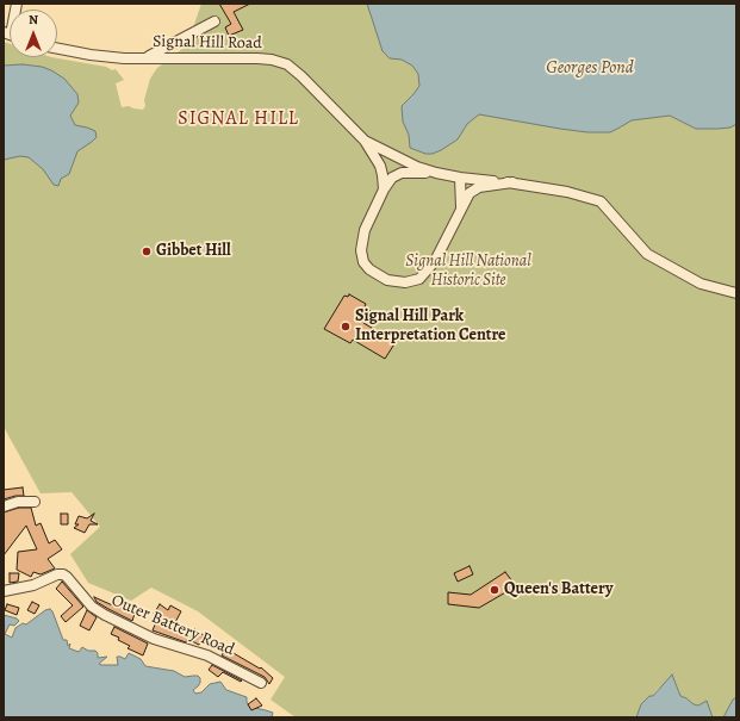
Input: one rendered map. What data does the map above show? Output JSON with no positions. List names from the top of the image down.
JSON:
{
  "streets": {
    "street": ["Signal Hill Road", "Outer Battery Road"]
  },
  "districts": ["SIGNAL HILL"],
  "water": ["Georges Pond"],
  "parks": ["Signal Hill National Historic Site"],
  "places": ["Gibbet Hill", "Signal Hill Park Interpretation Centre", "Queen's Battery"],
  "north": "top"
}
